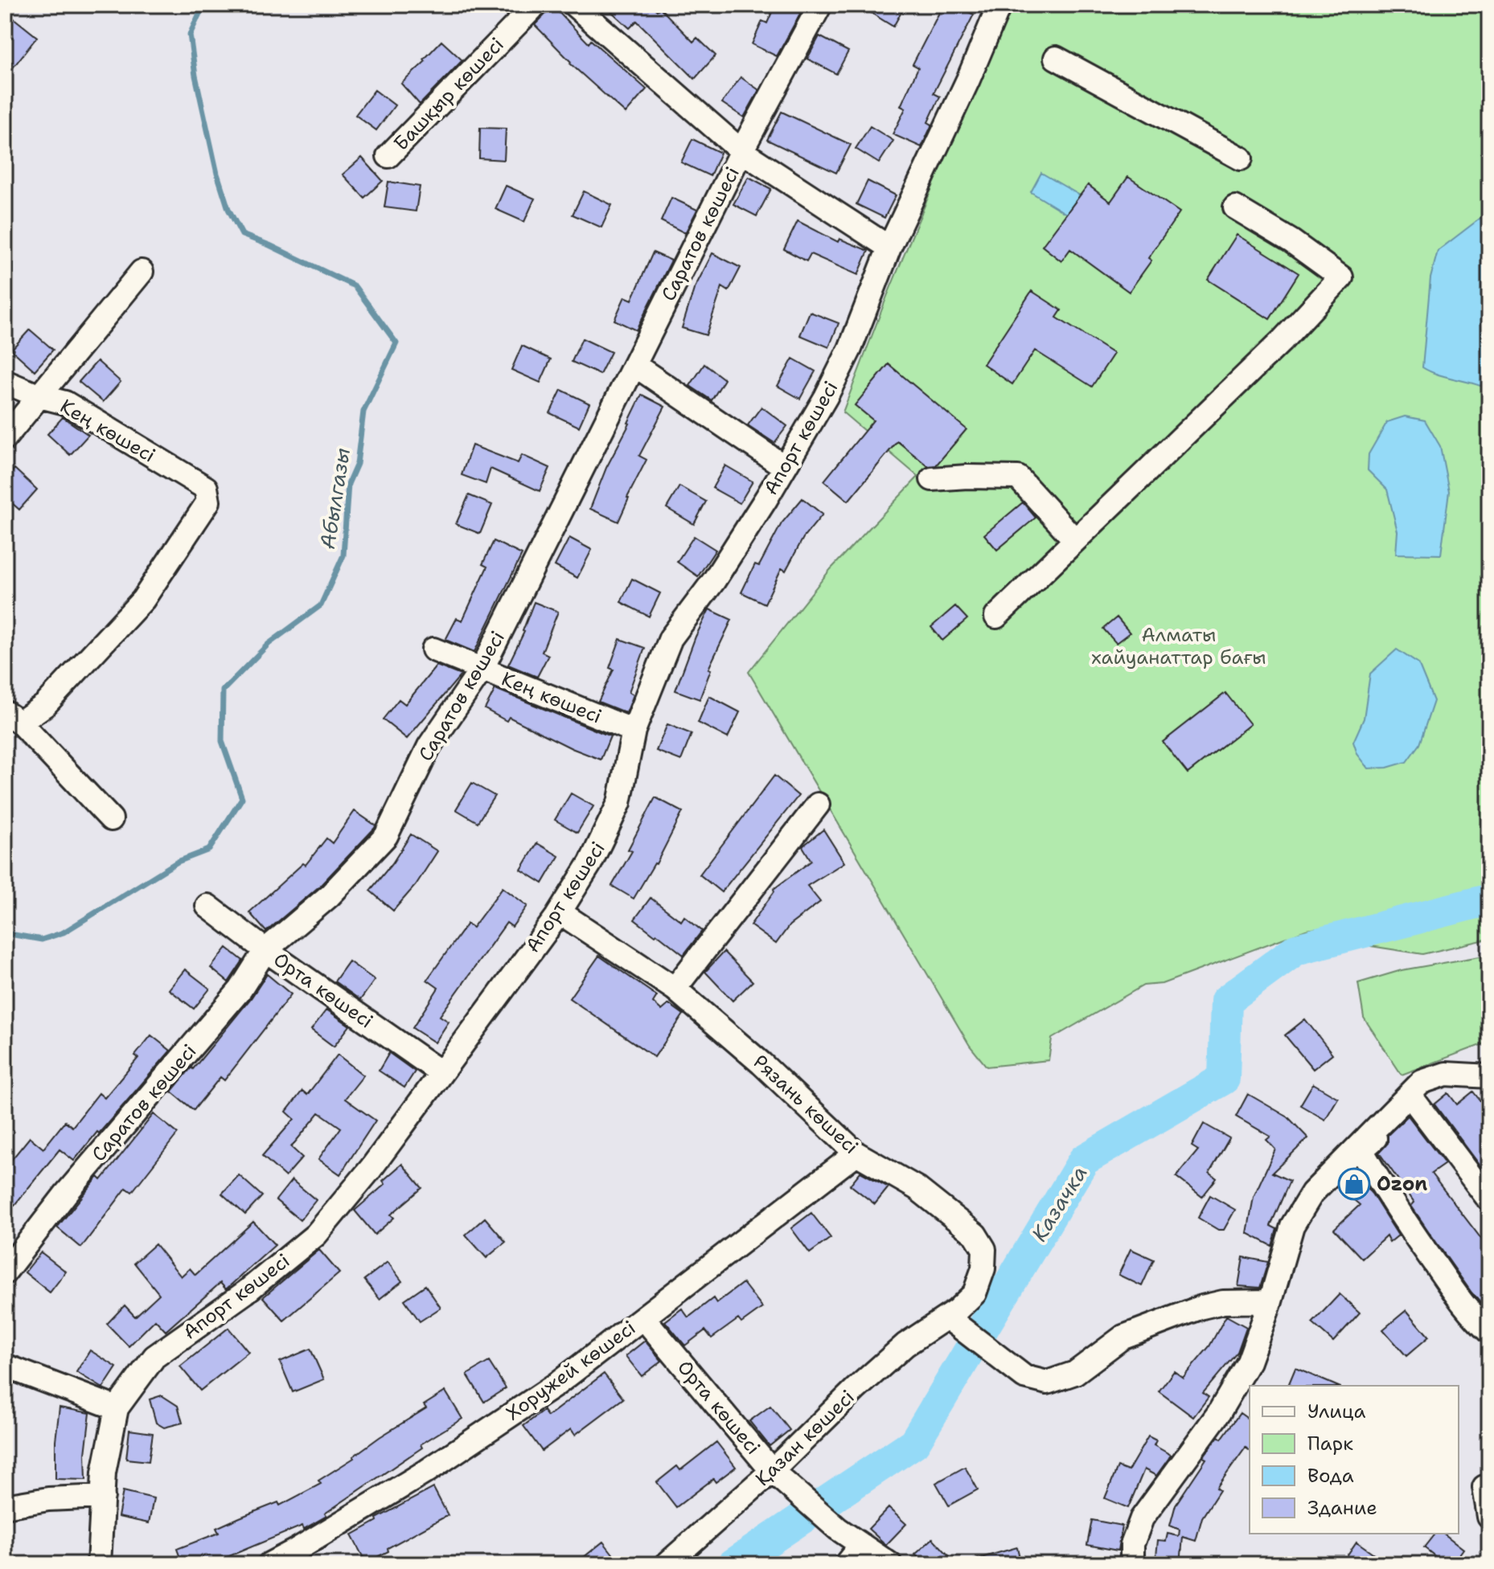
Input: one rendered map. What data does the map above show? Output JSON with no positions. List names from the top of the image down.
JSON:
{
  "streets": {
    "street": [
      "Башқыр көшесі",
      "Саратов көшесі",
      "Кең көшесі",
      "Апорт көшесі",
      "Орта көшесі",
      "Рязань көшесі",
      "Хоружей көшесі",
      "Қазан көшесі"
    ]
  },
  "crossings": [
    ["Саратов көшесі", "Кең көшесі"],
    ["Саратов көшесі", "Орта көшесі"],
    ["Кең көшесі", "Апорт көшесі"],
    ["Апорт көшесі", "Орта көшесі"],
    ["Апорт көшесі", "Рязань көшесі"],
    ["Орта көшесі", "Хоружей көшесі"],
    ["Орта көшесі", "Қазан көшесі"],
    ["Рязань көшесі", "Хоружей көшесі"],
    ["Рязань көшесі", "Қазан көшесі"]
  ],
  "water": ["Абылгазы", "Казачка"],
  "parks": ["Алматы хайуанаттар бағы"],
  "places": {
    "shop": ["Ozon"]
  },
  "legend": [
    "Улица",
    "Парк",
    "Вода",
    "Здание"
  ]
}
